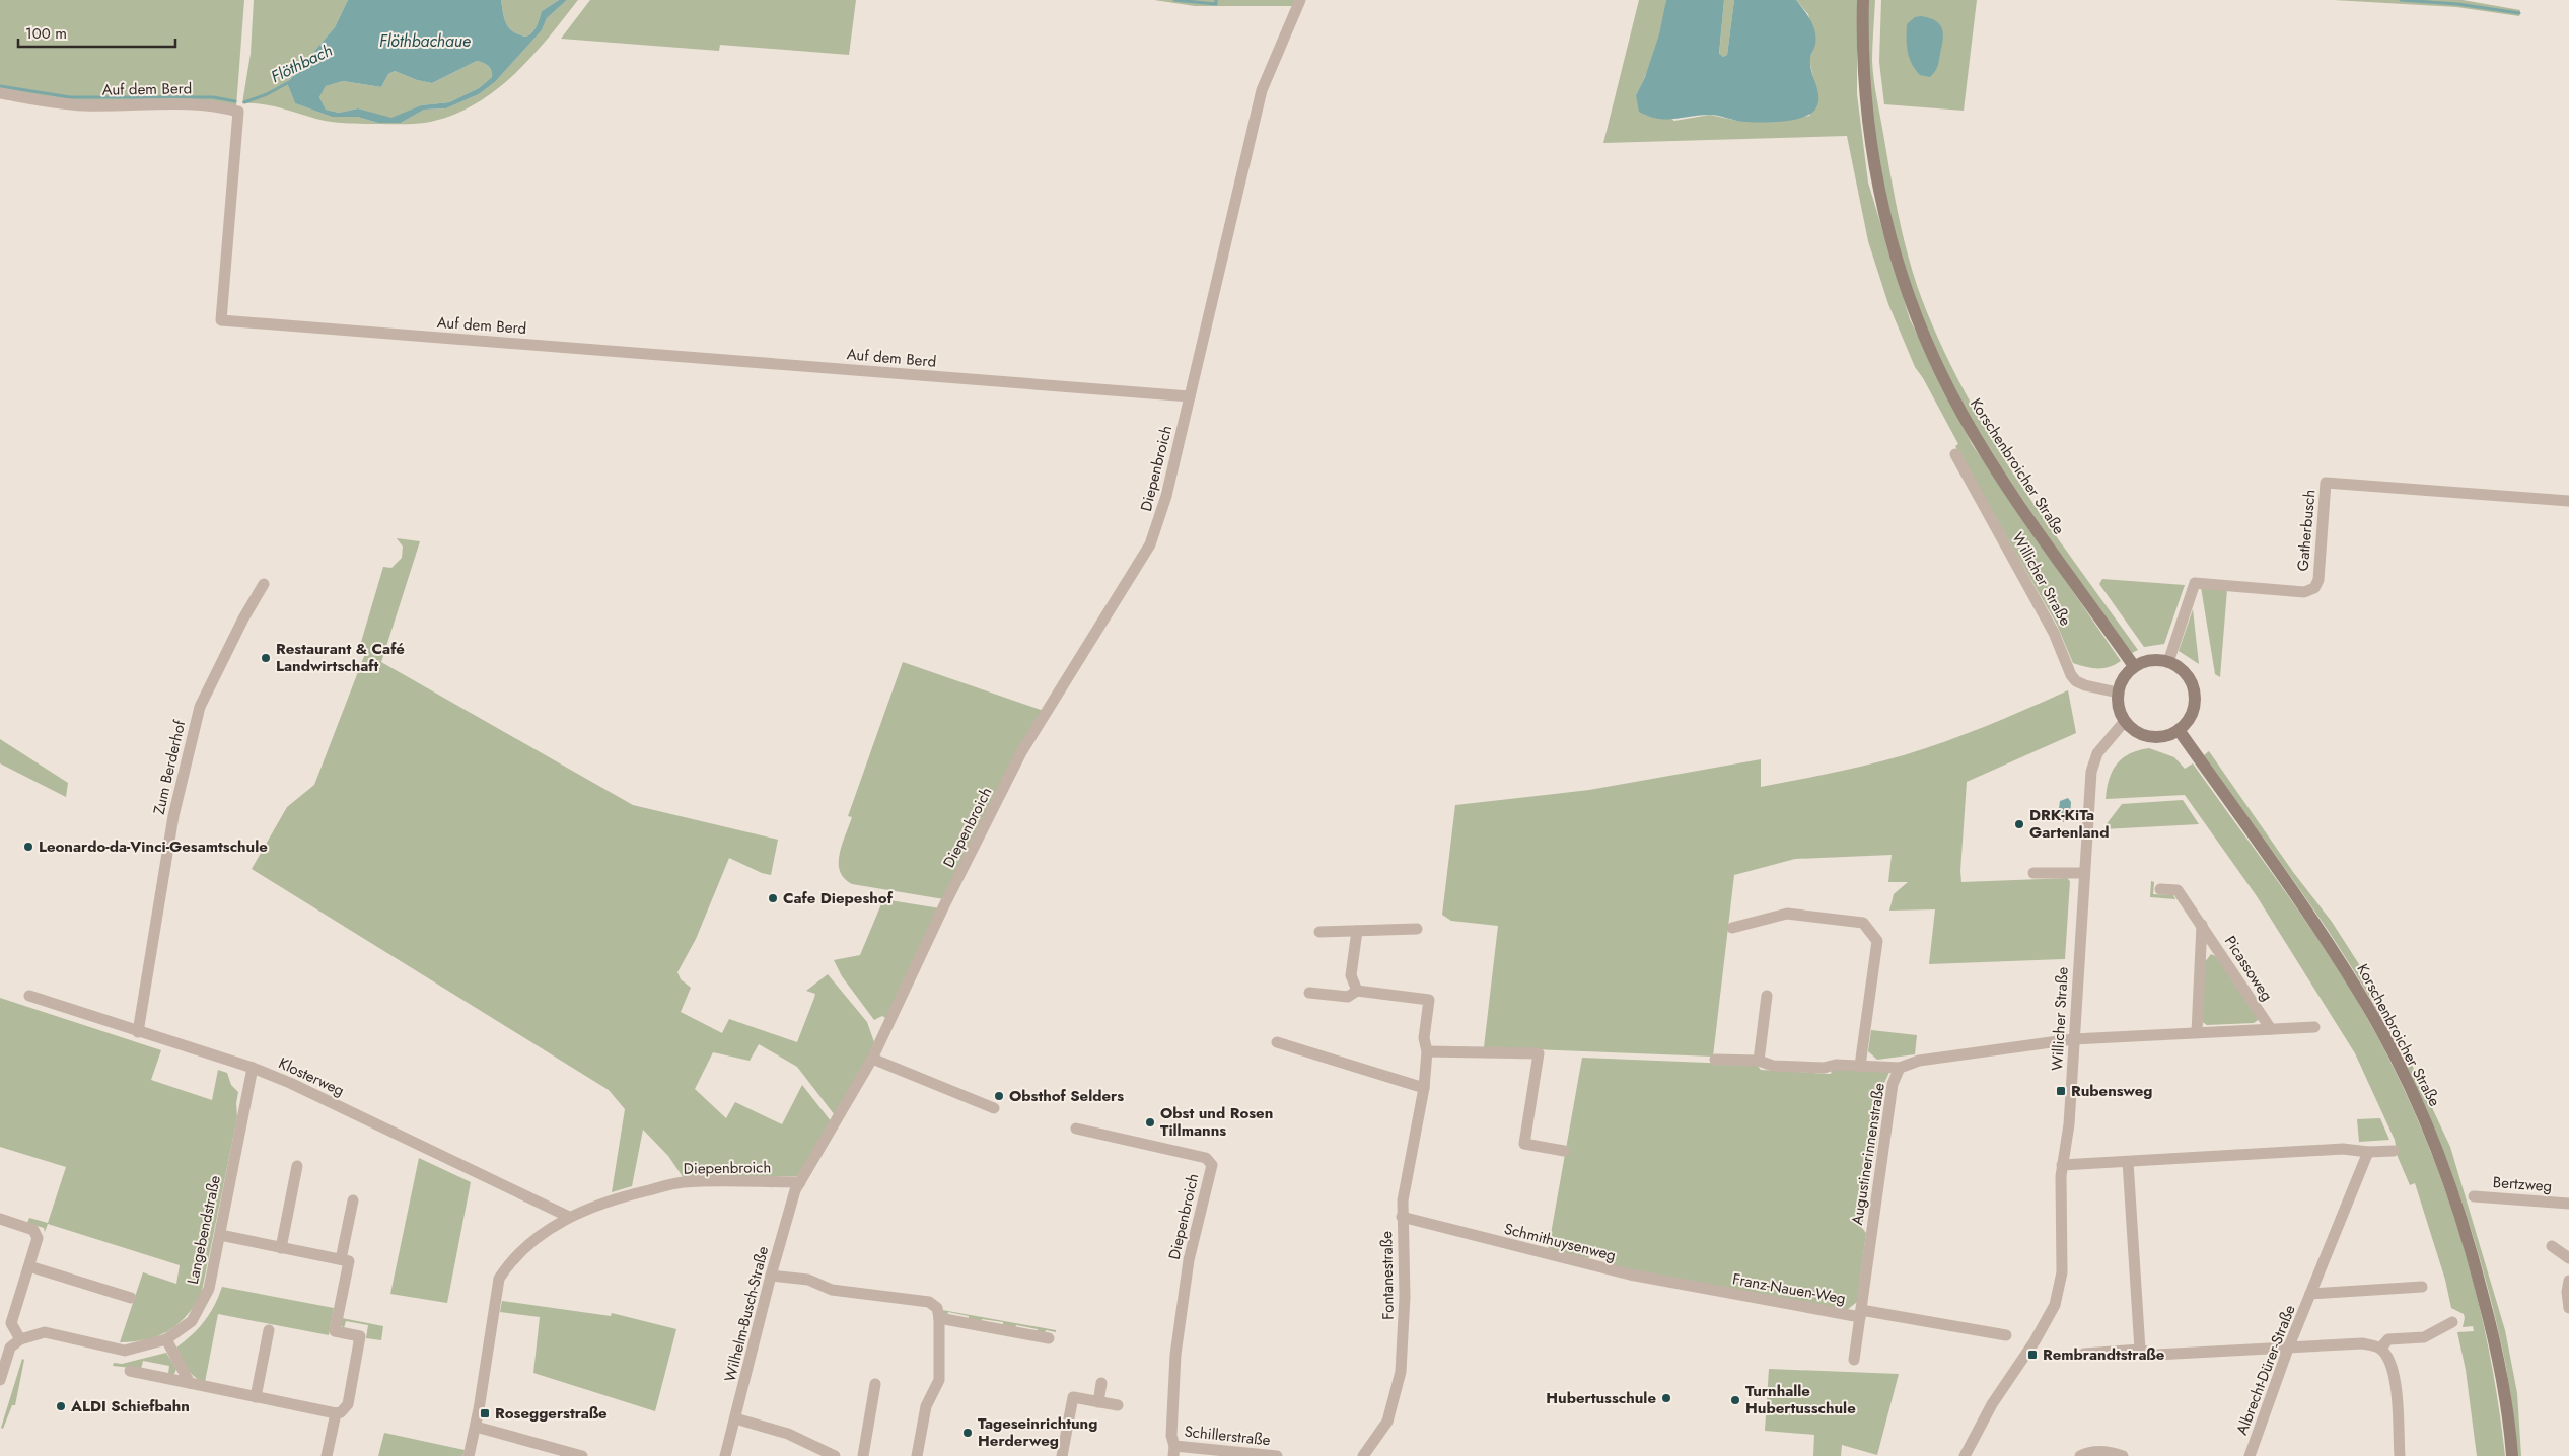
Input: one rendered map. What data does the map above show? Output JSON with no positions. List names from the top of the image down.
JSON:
{
  "streets": {
    "main road": ["Korschenbroicher Straße"],
    "street": [
      "Auf dem Berd",
      "Diepenbroich",
      "Gatherbusch",
      "Willicher Straße",
      "Zum Berderhof",
      "Picassoweg",
      "Klosterweg",
      "Augustinerinnenstraße",
      "Bertzweg",
      "Langebendstraße",
      "Schmithuysenweg",
      "Fontanestraße",
      "Franz-Nauen-Weg",
      "Wilhelm-Busch-Straße",
      "Albrecht-Dürer-Straße",
      "Schillerstraße"
    ]
  },
  "crossings": [
    ["Auf dem Berd", "Diepenbroich"],
    ["Korschenbroicher Straße", "Gatherbusch"],
    ["Korschenbroicher Straße", "Willicher Straße"],
    ["Diepenbroich", "Klosterweg"],
    ["Diepenbroich", "Wilhelm-Busch-Straße"],
    ["Diepenbroich", "Schillerstraße"],
    ["Gatherbusch", "Willicher Straße"],
    ["Willicher Straße", "Augustinerinnenstraße"],
    ["Zum Berderhof", "Klosterweg"],
    ["Klosterweg", "Langebendstraße"],
    ["Augustinerinnenstraße", "Franz-Nauen-Weg"],
    ["Schmithuysenweg", "Fontanestraße"],
    ["Schmithuysenweg", "Franz-Nauen-Weg"]
  ],
  "water": ["Flöthbachaue", "Flöthbach"],
  "places": {
    "other": [
      "Restaurant & Café Landwirtschaft",
      "DRK-KiTa Gartenland",
      "Leonardo-da-Vinci-Gesamtschule",
      "Cafe Diepeshof",
      "Obsthof Selders",
      "Obst und Rosen Tillmanns",
      "Hubertusschule",
      "Turnhalle Hubertusschule",
      "ALDI Schiefbahn",
      "Tageseinrichtung Herderweg"
    ],
    "transit": ["Rubensweg", "Rembrandtstraße", "Roseggerstraße"]
  },
  "scale_bar": "100 m"
}
